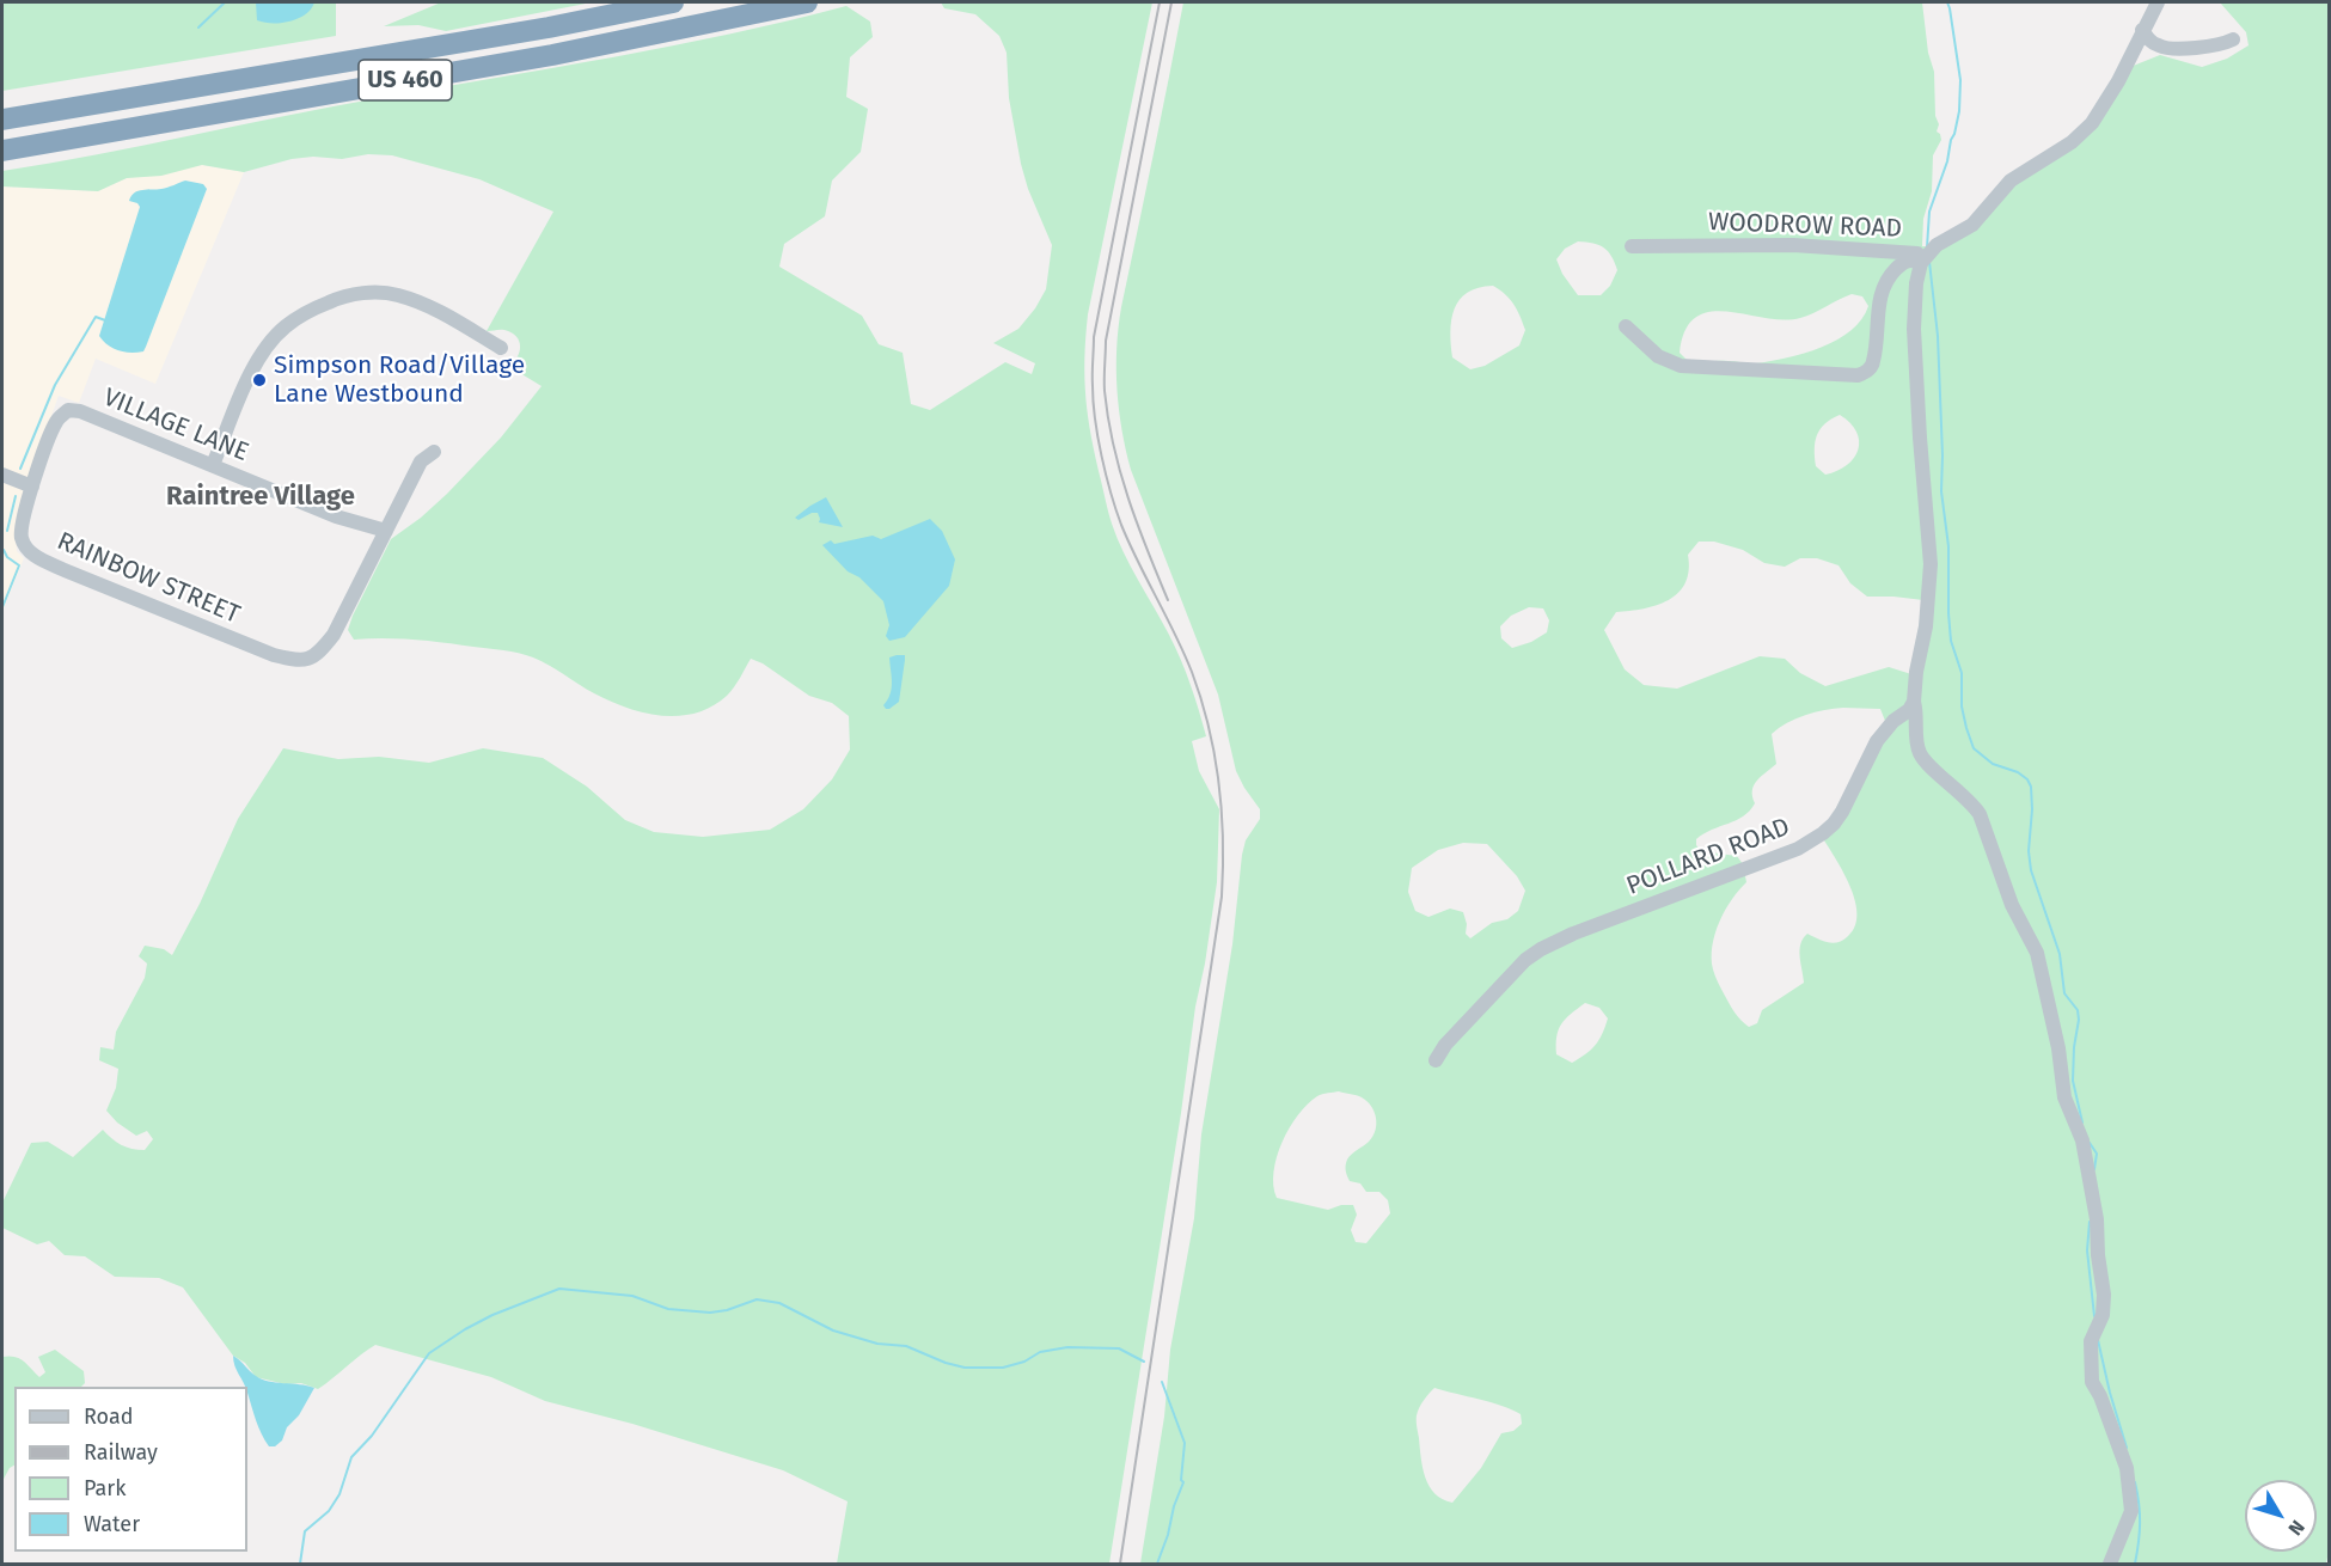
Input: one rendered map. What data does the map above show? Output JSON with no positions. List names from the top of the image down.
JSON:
{
  "streets": {
    "highway": ["US 460"],
    "street": [
      "WOODROW ROAD",
      "VILLAGE LANE",
      "RAINBOW STREET",
      "POLLARD ROAD"
    ]
  },
  "crossings": [
    ["VILLAGE LANE", "RAINBOW STREET"]
  ],
  "districts": ["Raintree Village"],
  "places": ["Simpson Road/Village Lane Westbound"],
  "legend": [
    "Road",
    "Railway",
    "Park",
    "Water"
  ],
  "north": "bottom right"
}
